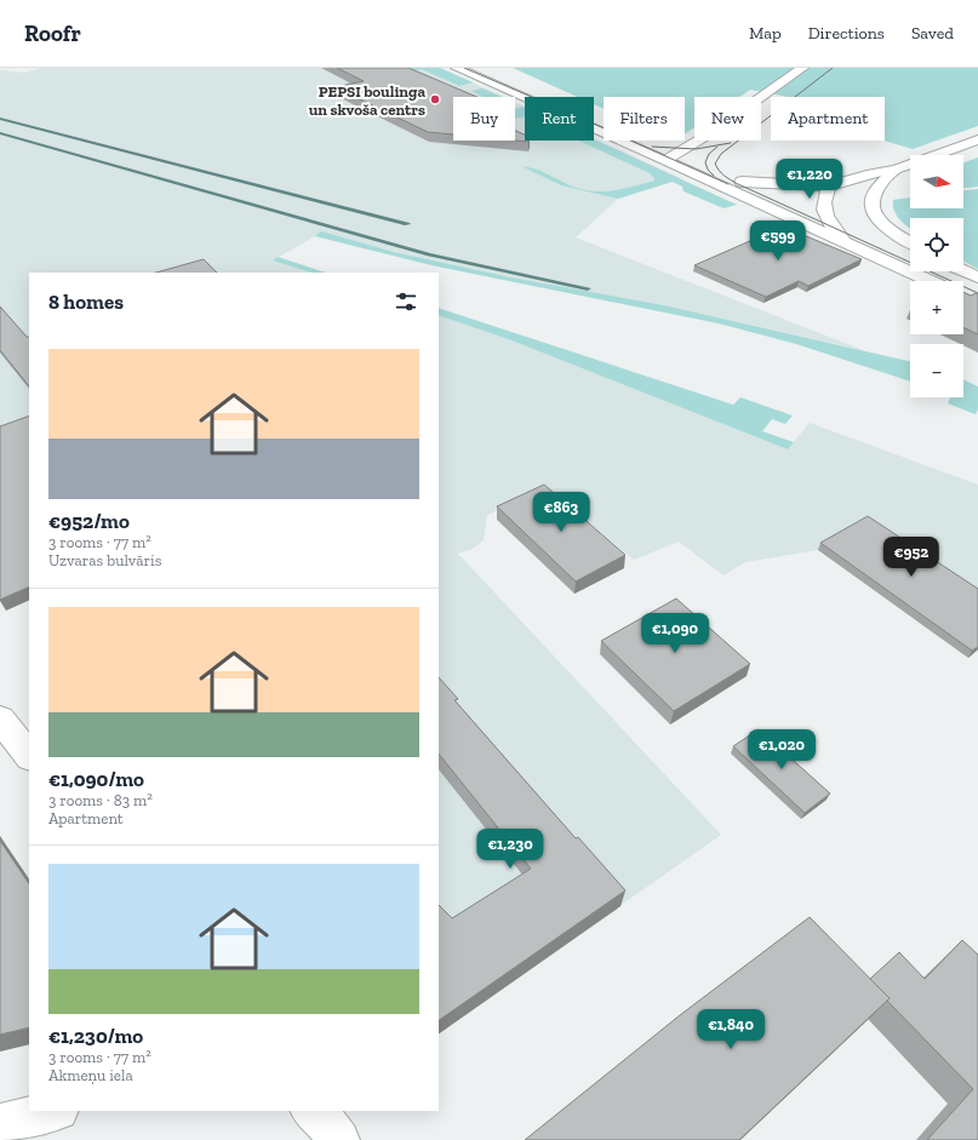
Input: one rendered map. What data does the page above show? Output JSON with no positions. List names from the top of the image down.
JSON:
{
  "places": ["PEPSI boulinga un skvoša centrs"],
  "north": "right",
  "page": {
    "header": "Roofr",
    "nav": ["Map", "Directions", "Saved"],
    "chip": [
      "Buy",
      "Rent",
      "Filters",
      "New",
      "Apartment"
    ],
    "map_buttons": ["+", "−"],
    "price": [
      "€1,220",
      "€599",
      "€863",
      "€952",
      "€1,090",
      "€1,020",
      "€1,230",
      "€1,840"
    ],
    "heading": "8 homes",
    "list": [
      {
        "name": "€952/mo",
        "note": "3 rooms · 77 m² · Uzvaras bulvāris"
      },
      {
        "name": "€1,090/mo",
        "note": "3 rooms · 83 m² · Apartment"
      },
      {
        "name": "€1,230/mo",
        "note": "3 rooms · 77 m² · Akmeņu iela"
      }
    ]
  }
}
